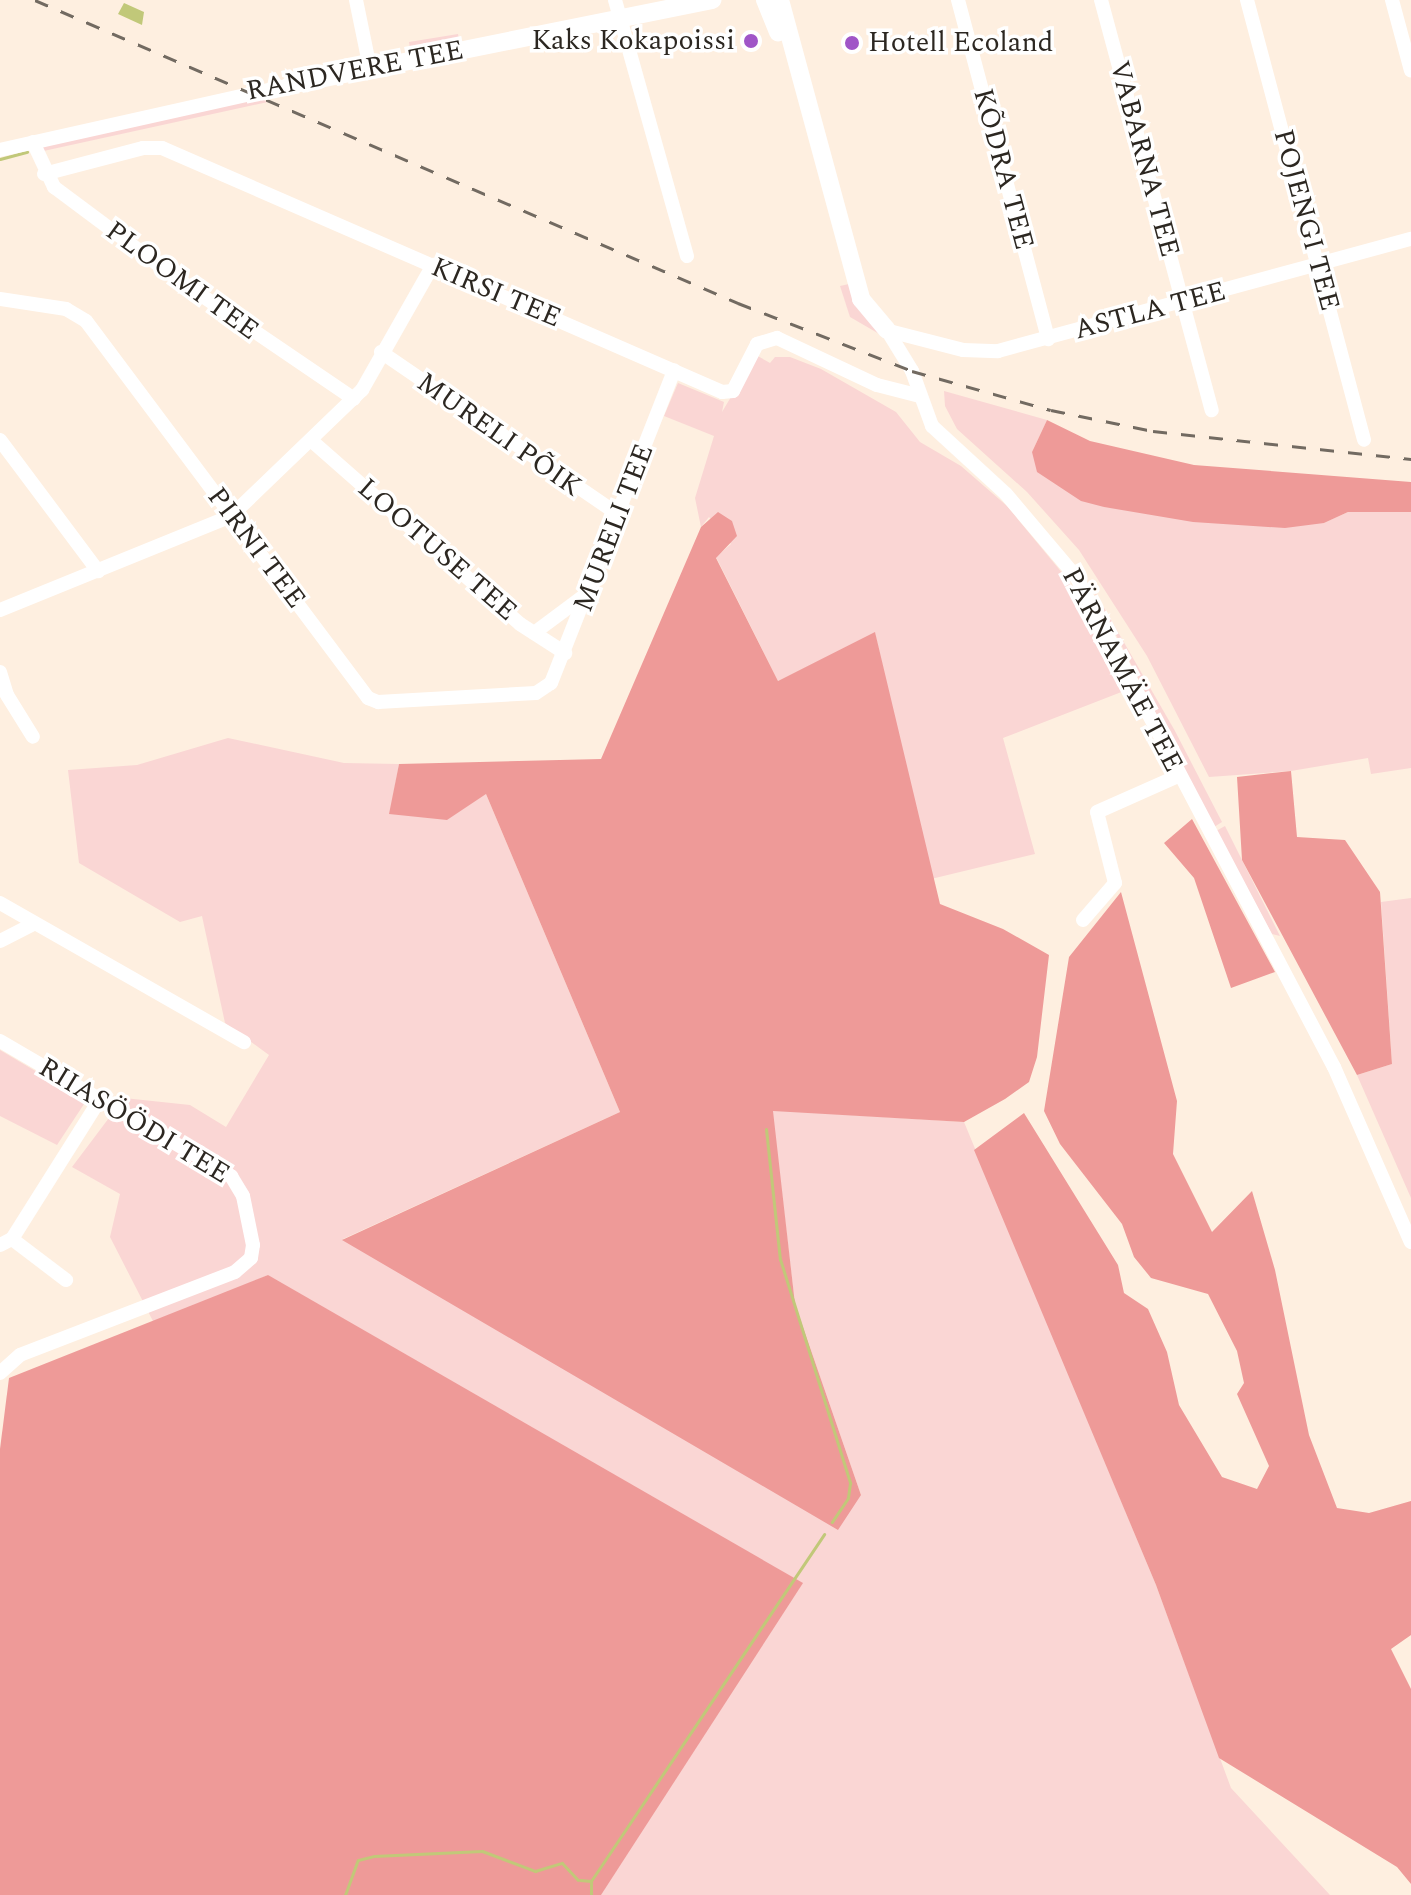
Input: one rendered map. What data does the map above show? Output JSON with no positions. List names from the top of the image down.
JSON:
{
  "streets": {
    "main road": ["RANDVERE TEE", "PÄRNAMÄE TEE"],
    "street": [
      "VABARNA TEE",
      "KÕDRA TEE",
      "POJENGI TEE",
      "PLOOMI TEE",
      "KIRSI TEE",
      "ASTLA TEE",
      "MURELI PÕIK",
      "MURELI TEE",
      "PIRNI TEE",
      "LOOTUSE TEE",
      "RIIASÖÖDI TEE"
    ]
  },
  "crossings": [
    ["VABARNA TEE", "ASTLA TEE"],
    ["KÕDRA TEE", "ASTLA TEE"],
    ["POJENGI TEE", "ASTLA TEE"],
    ["PLOOMI TEE", "KIRSI TEE"],
    ["KIRSI TEE", "MURELI TEE"],
    ["KIRSI TEE", "PÄRNAMÄE TEE"],
    ["ASTLA TEE", "PÄRNAMÄE TEE"],
    ["MURELI PÕIK", "MURELI TEE"],
    ["MURELI TEE", "PIRNI TEE"],
    ["MURELI TEE", "LOOTUSE TEE"]
  ],
  "places": ["Kaks Kokapoissi", "Hotell Ecoland"]
}
